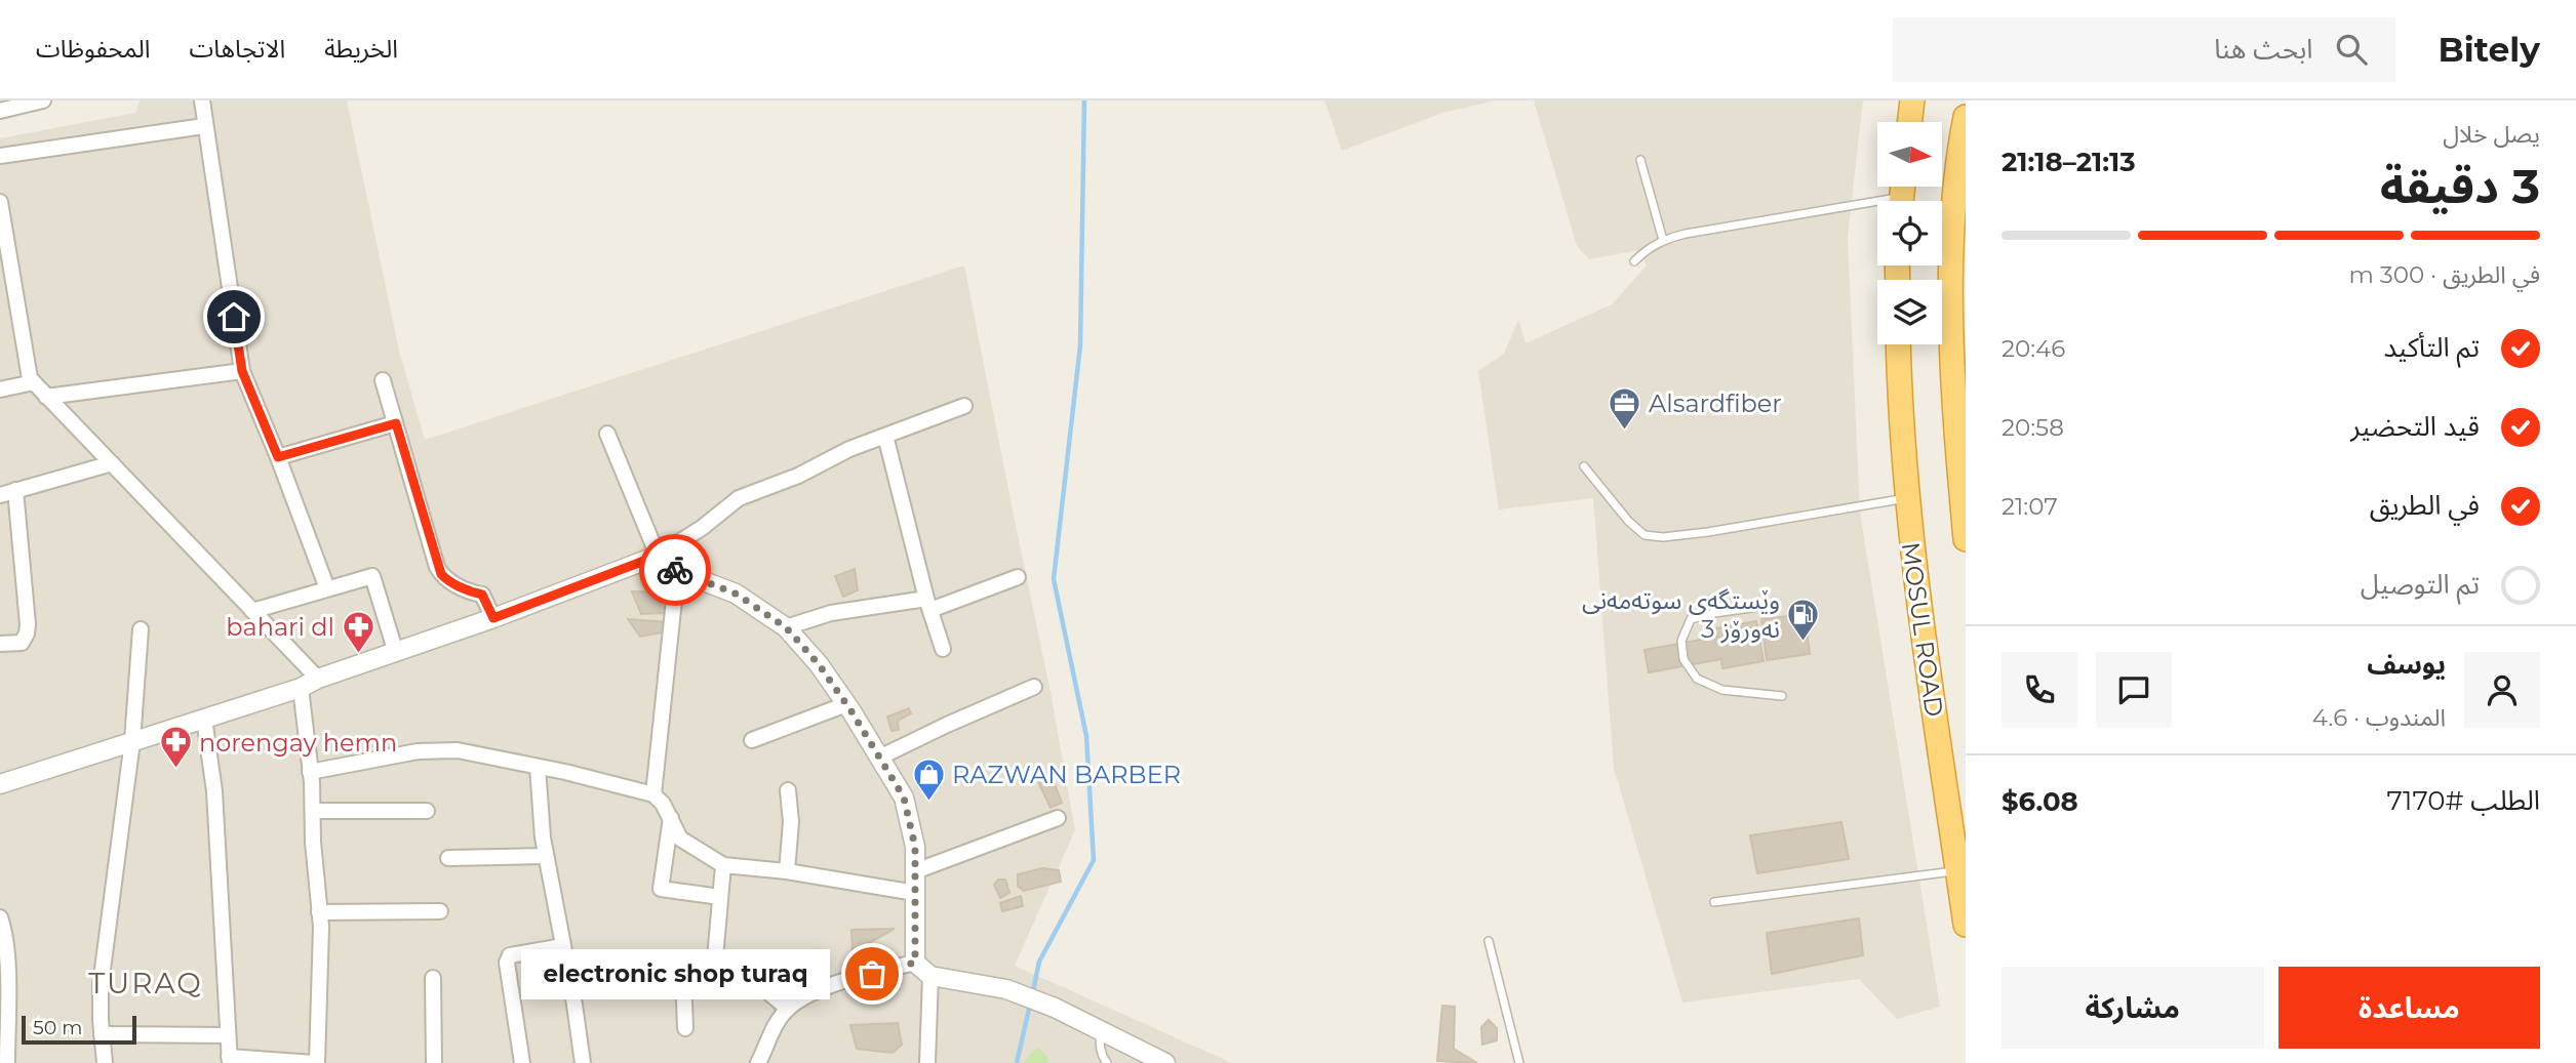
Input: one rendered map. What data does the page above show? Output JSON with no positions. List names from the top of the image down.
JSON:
{
  "streets": {
    "highway": ["MOSUL ROAD"]
  },
  "districts": ["TURAQ"],
  "places": {
    "office": ["Alsardfiber"],
    "fuel station": ["وێستگەی سوتەمەنی نەورۆز 3"],
    "pharmacy": ["bahari dl", "norengay hemn"],
    "shop": ["RAZWAN BARBER"],
    "other": ["electronic shop turaq"]
  },
  "scale_bar": "50 m",
  "north": "right",
  "page": {
    "header": "Bitely",
    "search": "ابحث هنا",
    "nav": ["الخريطة", "الاتجاهات", "المحفوظات"],
    "heading": ["3 دقيقة", "يصل خلال", "21:13–21:18"],
    "panel": [
      "يوسف",
      "المندوب · 4.6",
      "الطلب #7170",
      "$6.08"
    ],
    "bar": "في الطريق · 300 m",
    "list": [
      ["تم التأكيد", "20:46"],
      ["قيد التحضير", "20:58"],
      ["في الطريق", "21:07"],
      "تم التوصيل"
    ],
    "bubble": "electronic shop turaq",
    "buttons": ["مساعدة", "مشاركة"],
    "scale": "50 m"
  }
}
